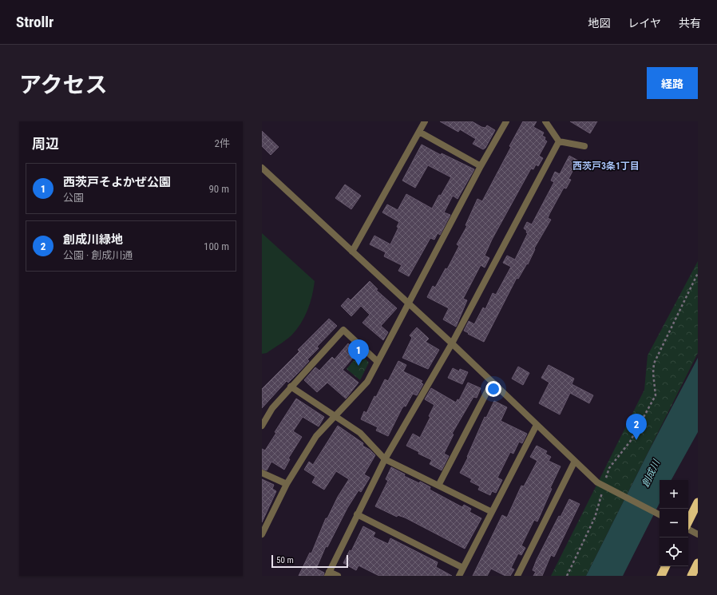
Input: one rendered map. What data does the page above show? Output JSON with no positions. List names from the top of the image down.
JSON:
{
  "districts": ["西茨戸3条1丁目"],
  "water": ["創成川"],
  "scale_bar": "50 m",
  "page": {
    "header": "Strollr",
    "nav": ["地図", "レイヤ", "共有"],
    "title": "アクセス",
    "buttons": "経路",
    "heading": ["周辺", "2件"],
    "list": [
      {
        "mark": "1",
        "name": "西茨戸そよかぜ公園",
        "note": "公園",
        "value": "90 m"
      },
      {
        "mark": "2",
        "name": "創成川緑地",
        "note": "公園 · 創成川通",
        "value": "100 m"
      }
    ],
    "pins": ["1", "2"],
    "map_buttons": ["+", "−"],
    "scale": "50 m"
  }
}
